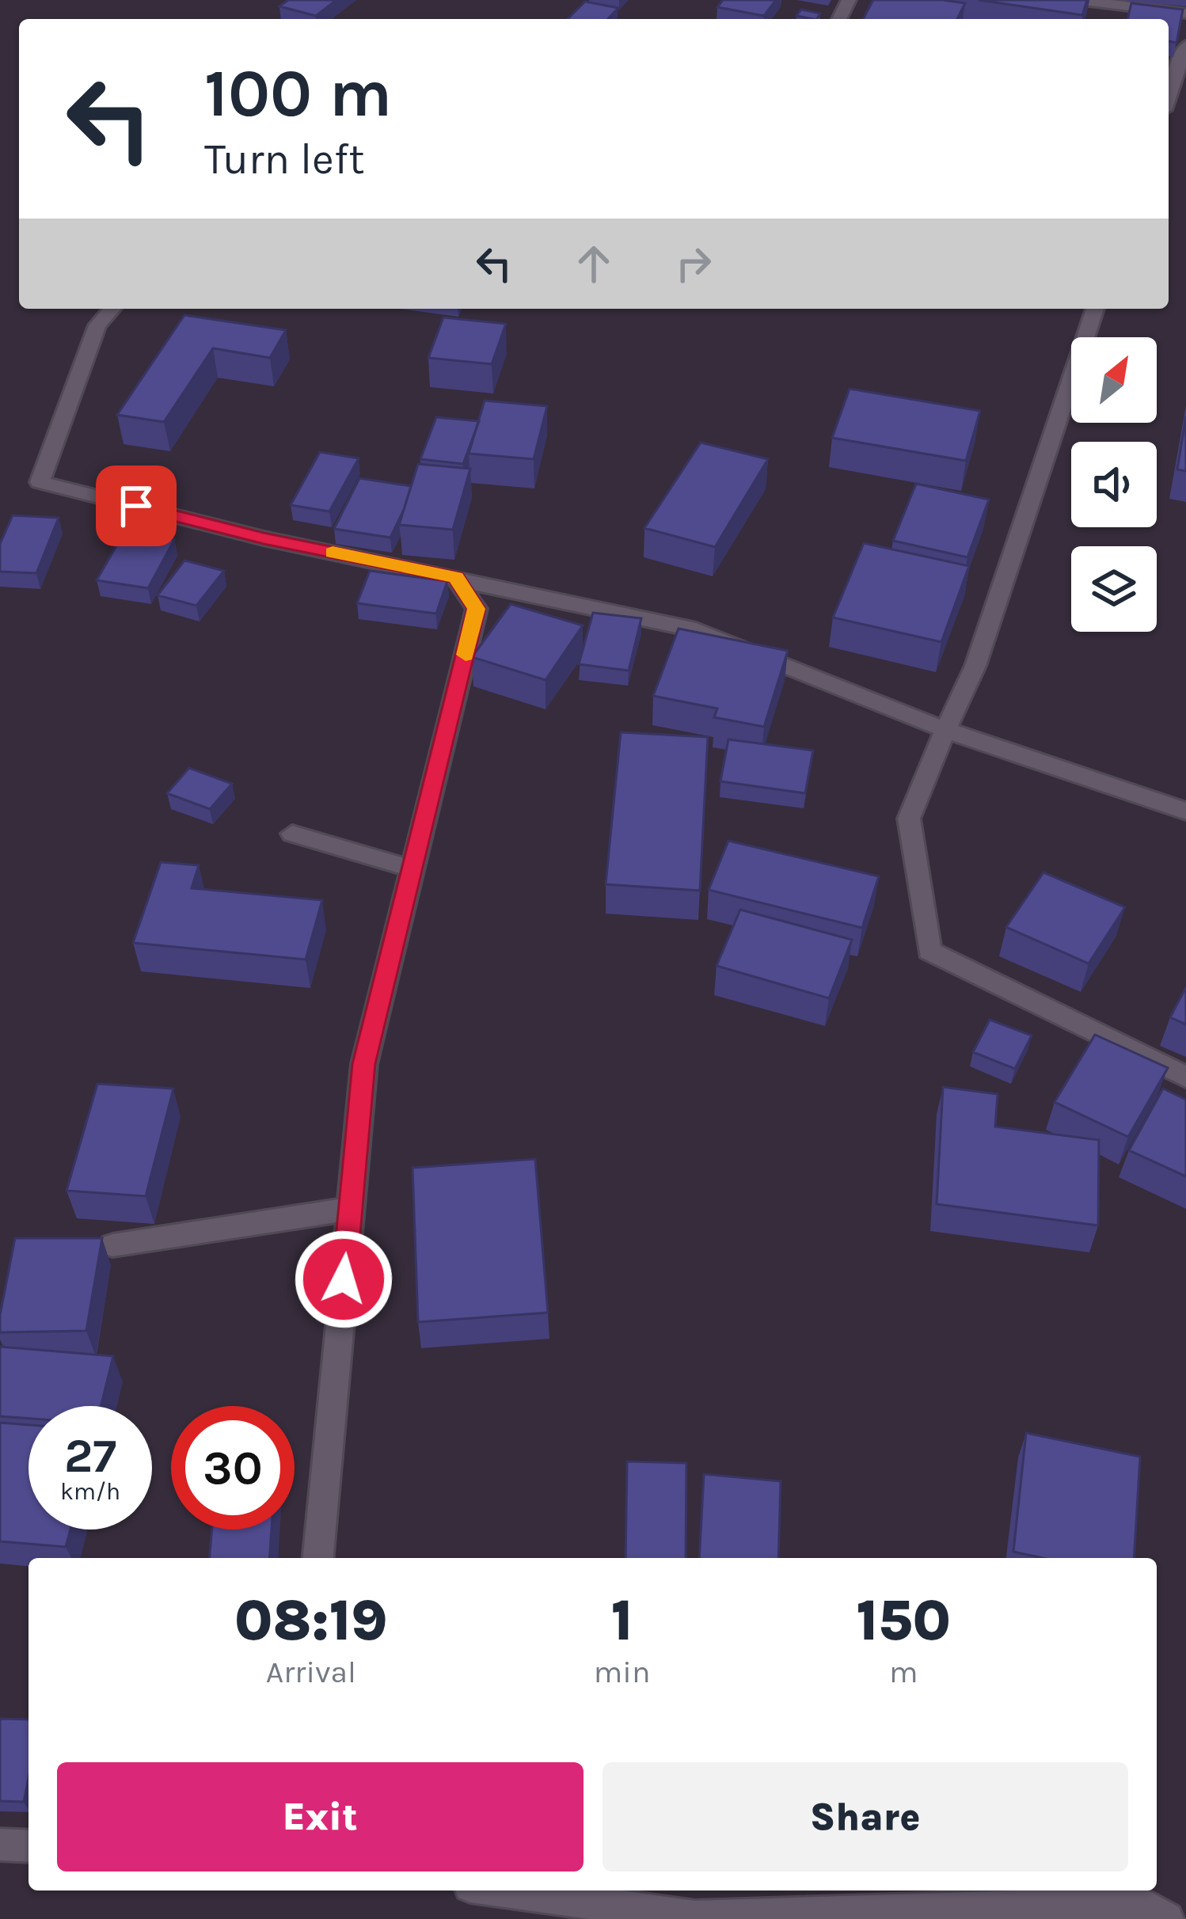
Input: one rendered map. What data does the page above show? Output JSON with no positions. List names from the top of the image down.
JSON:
{
  "north": "top right",
  "page": {
    "turn": ["100 m", "Turn left"],
    "speed": "27 km/h",
    "limit": "30",
    "eta": [
      "08:19",
      "Arrival",
      "1",
      "min",
      "150",
      "m"
    ],
    "buttons": ["Exit", "Share"]
  }
}
